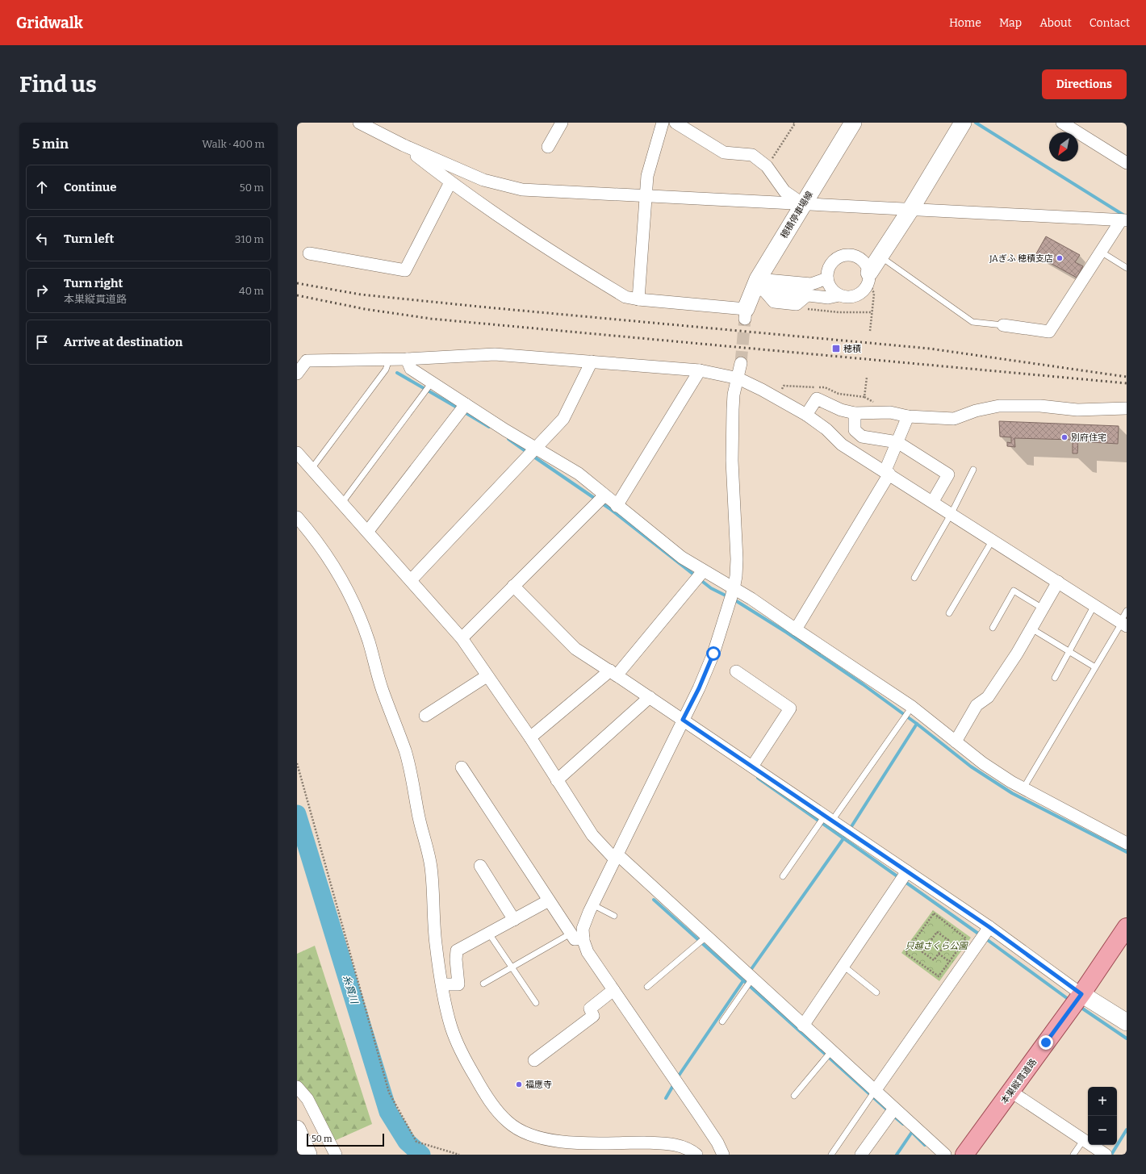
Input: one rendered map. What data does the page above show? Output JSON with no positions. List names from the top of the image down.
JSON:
{
  "streets": {
    "main road": ["本巣縦貫道路"],
    "street": ["穂積停車場線"]
  },
  "water": ["糸貫川"],
  "parks": ["只越さくら公園"],
  "places": {
    "other": ["JAぎふ 穂積支店", "別府住宅", "福應寺"],
    "transit": ["穂積"]
  },
  "scale_bar": "50 m",
  "north": "bottom left",
  "page": {
    "header": "Gridwalk",
    "nav": [
      "Home",
      "Map",
      "About",
      "Contact"
    ],
    "buttons": "Directions",
    "title": "Find us",
    "heading": ["5 min", "Walk · 400 m"],
    "list": [
      ["Continue", "50 m"],
      ["Turn left", "310 m"],
      ["Turn right", "本巣縦貫道路", "40 m"],
      "Arrive at destination"
    ],
    "map_buttons": ["+", "−"],
    "scale": "50 m"
  }
}
